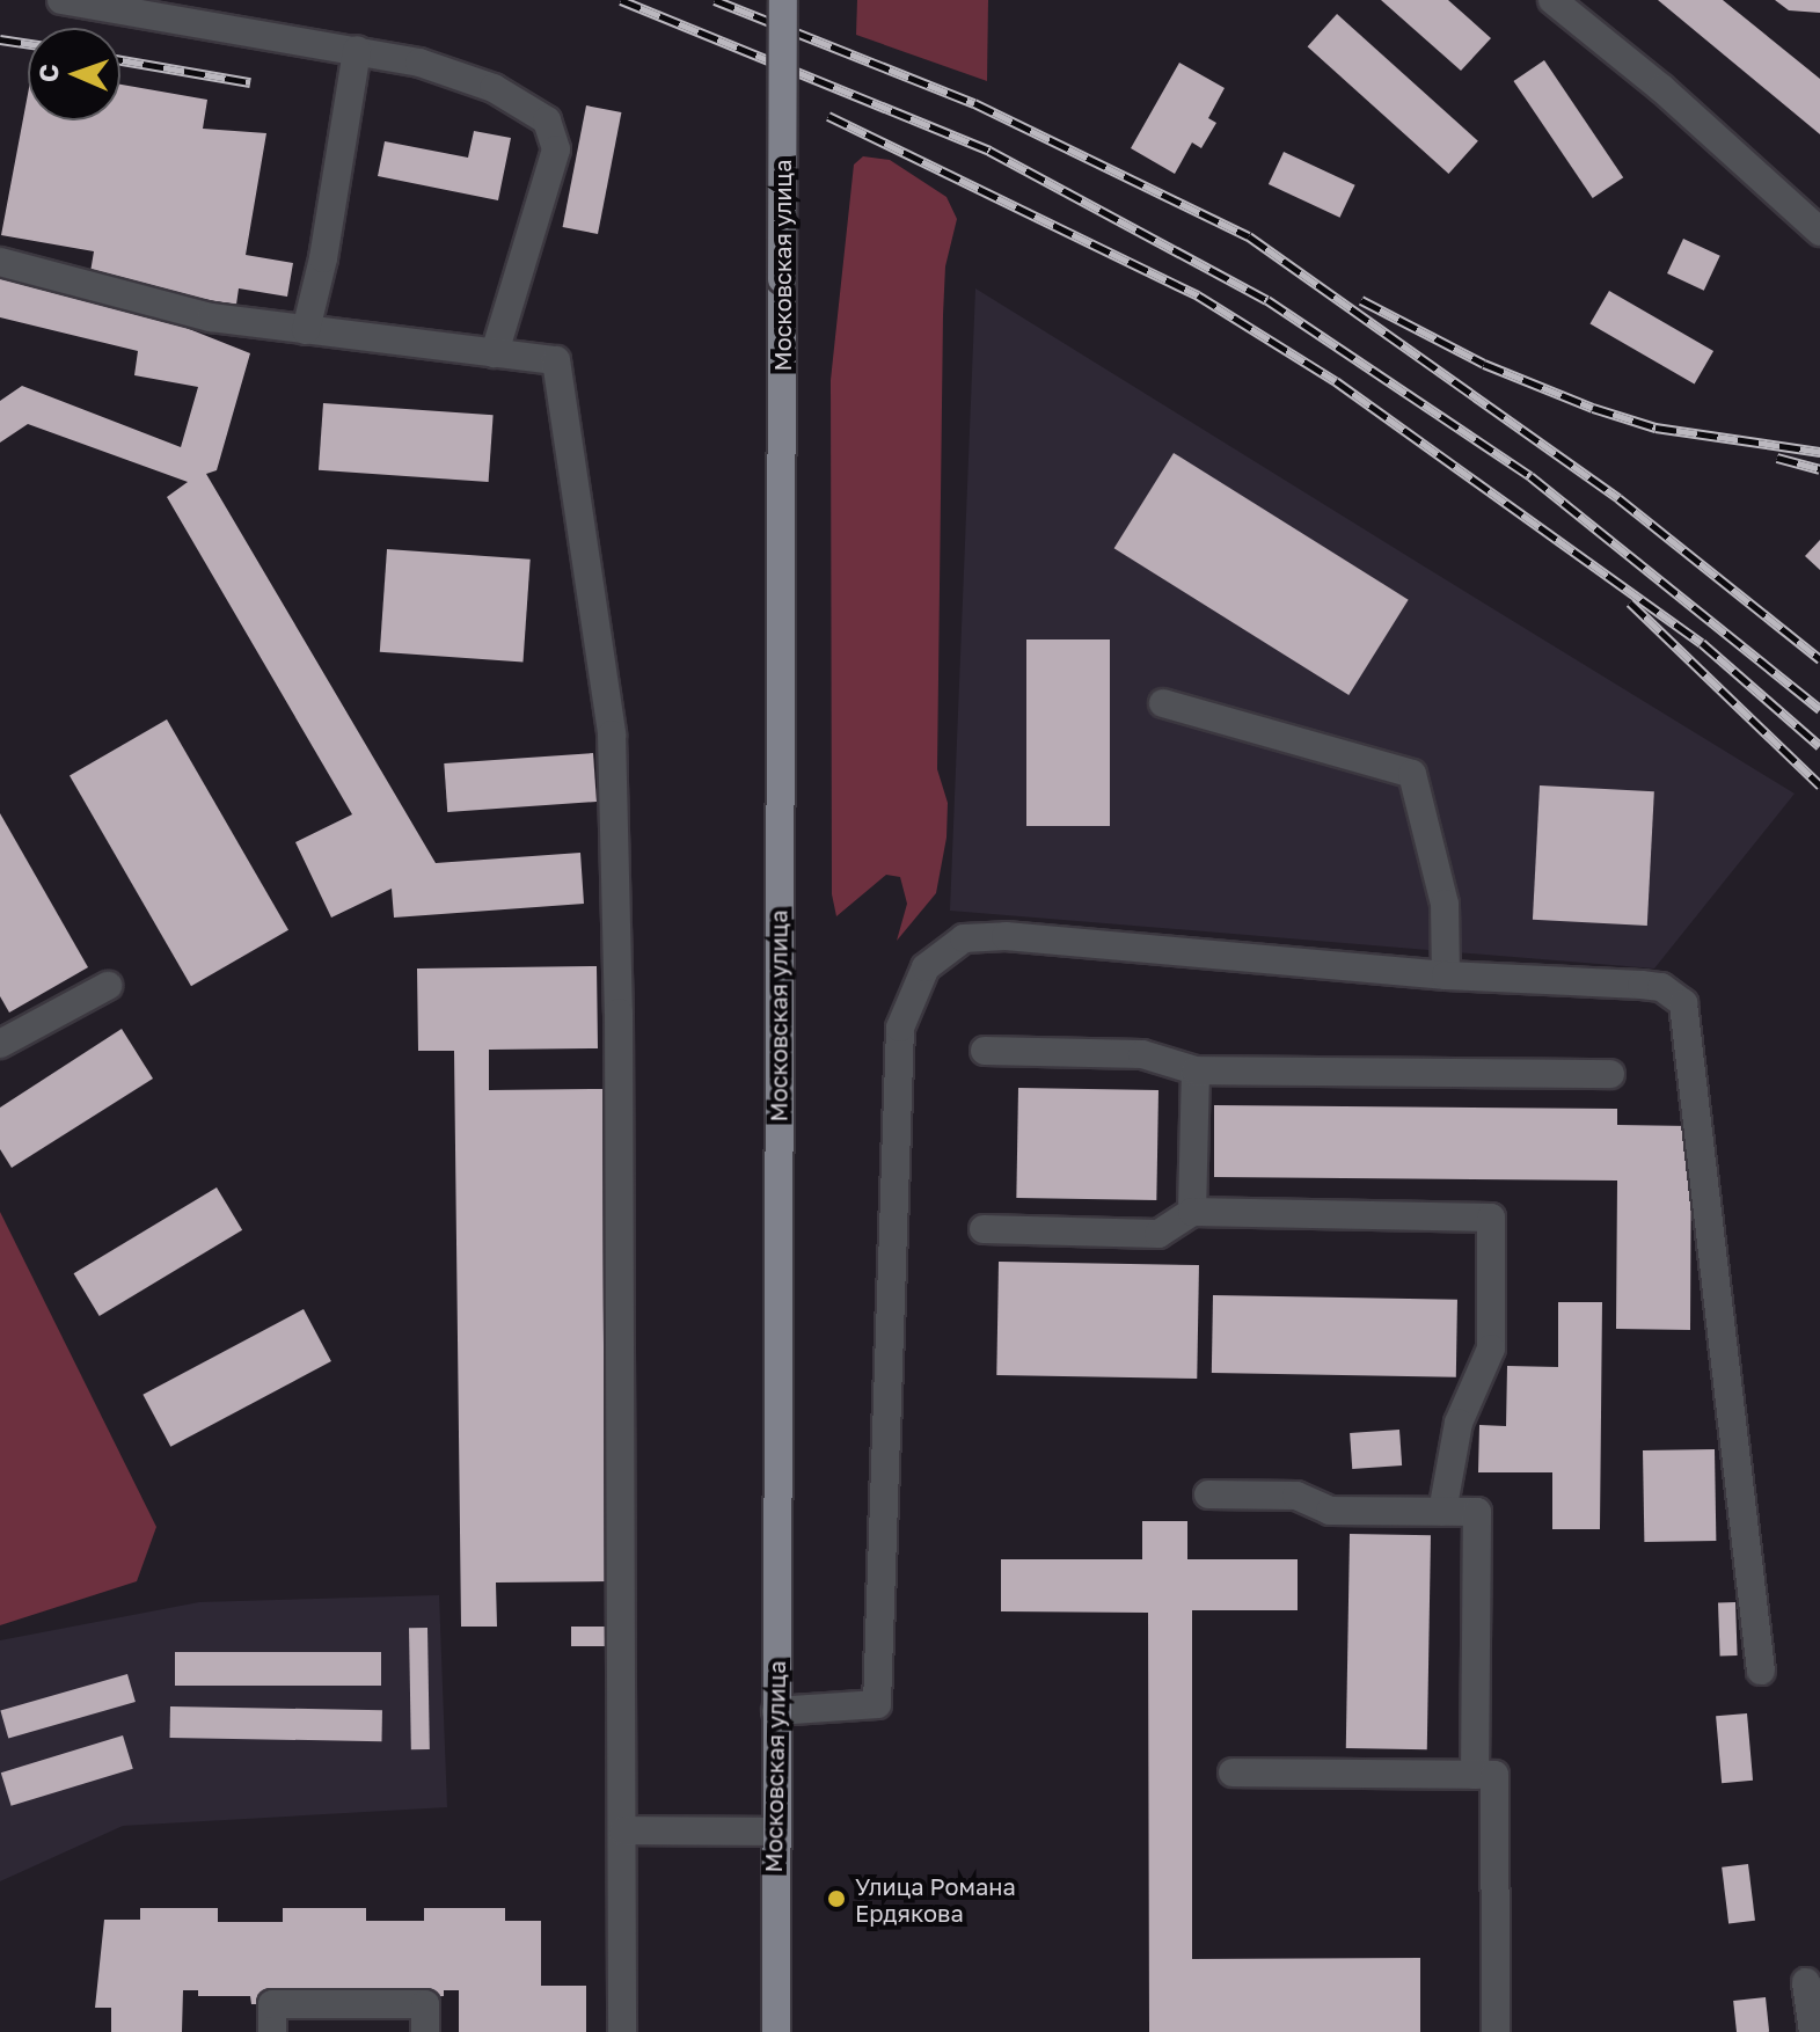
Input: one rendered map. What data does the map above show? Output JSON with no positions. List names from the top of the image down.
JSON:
{
  "streets": {
    "main road": ["Московская улица"]
  },
  "places": ["Улица Романа Ердякова"],
  "north": "left"
}
